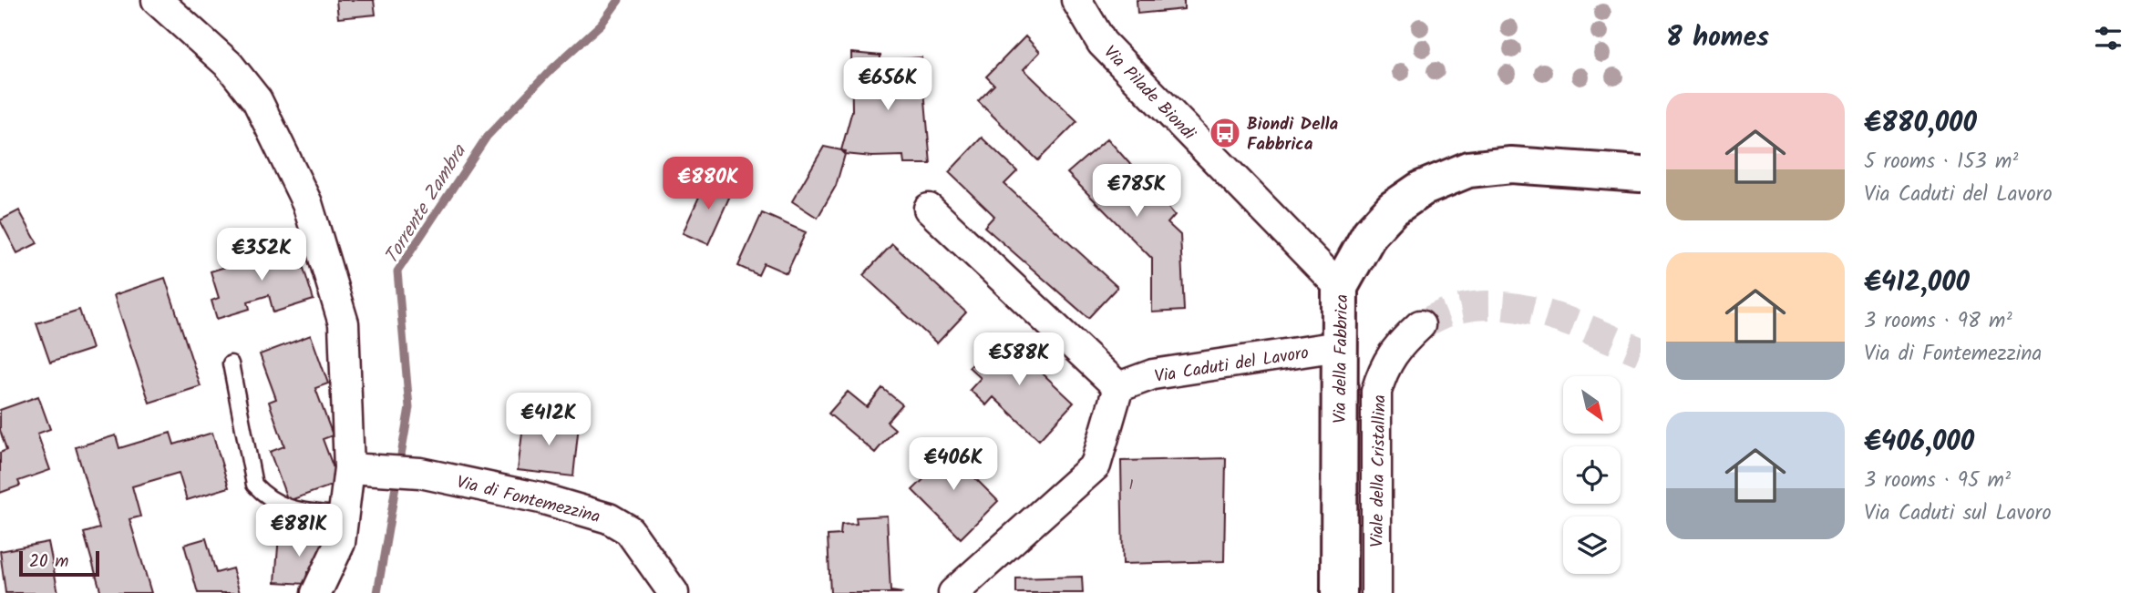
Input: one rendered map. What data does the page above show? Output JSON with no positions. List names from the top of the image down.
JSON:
{
  "streets": {
    "street": [
      "Via Pilade Biondi",
      "Via della Fabbrica",
      "Via Caduti del Lavoro",
      "Viale della Cristallina",
      "Via di Fontemezzina"
    ]
  },
  "crossings": [
    ["Via Pilade Biondi", "Via della Fabbrica"],
    ["Via della Fabbrica", "Via Caduti del Lavoro"]
  ],
  "water": ["Torrente Zambra"],
  "places": {
    "bus stop": ["Biondi Della Fabbrica"]
  },
  "house_numbers": ["1"],
  "scale_bar": "20 m",
  "north": "bottom right",
  "page": {
    "heading": "8 homes",
    "price": [
      "€656K",
      "€880K",
      "€785K",
      "€352K",
      "€588K",
      "€412K",
      "€406K",
      "€881K"
    ],
    "list": [
      {
        "name": "€880,000",
        "note": "5 rooms · 153 m² · Via Caduti del Lavoro"
      },
      {
        "name": "€412,000",
        "note": "3 rooms · 98 m² · Via di Fontemezzina"
      },
      {
        "name": "€406,000",
        "note": "3 rooms · 95 m² · Via Caduti sul Lavoro"
      }
    ],
    "scale": "20 m"
  }
}
